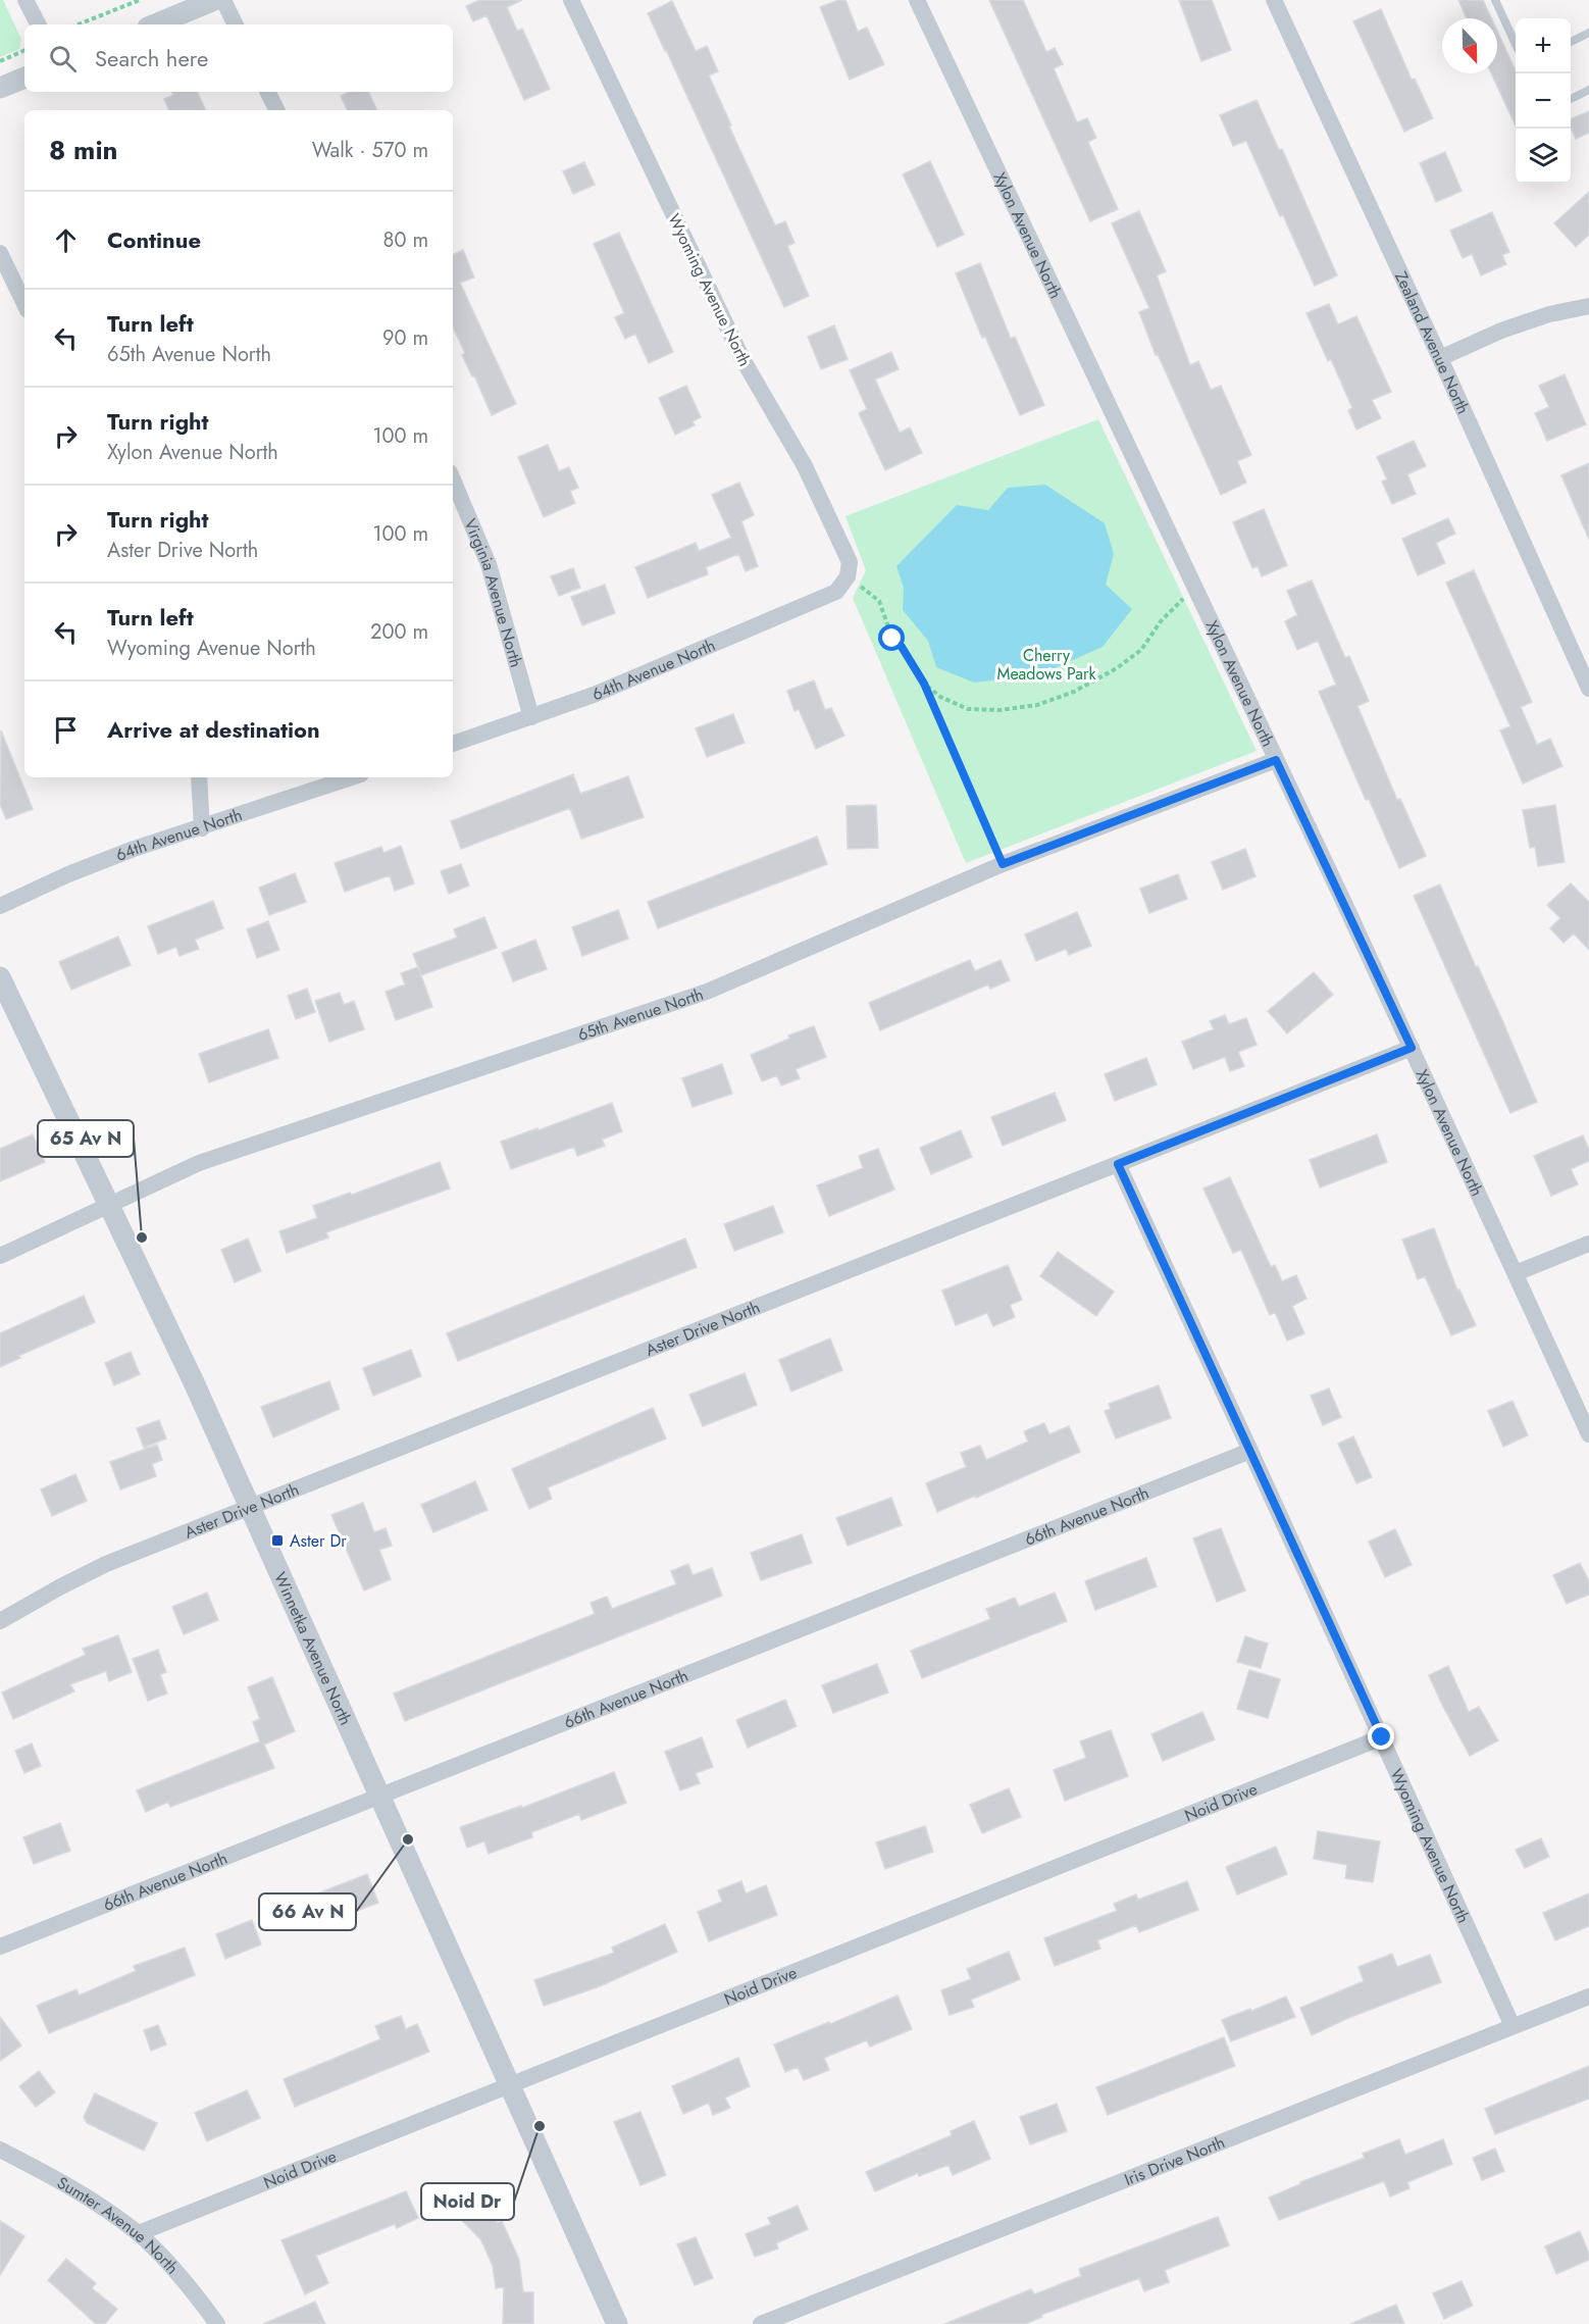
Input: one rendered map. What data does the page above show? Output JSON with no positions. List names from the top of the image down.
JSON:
{
  "streets": {
    "street": [
      "Xylon Avenue North",
      "Wyoming Avenue North",
      "Zealand Avenue North",
      "Virginia Avenue North",
      "64th Avenue North",
      "65th Avenue North",
      "Aster Drive North",
      "66th Avenue North",
      "Winnetka Avenue North",
      "Noid Drive",
      "Iris Drive North",
      "Sumter Avenue North"
    ]
  },
  "crossings": [
    ["Xylon Avenue North", "65th Avenue North"],
    ["Xylon Avenue North", "Aster Drive North"],
    ["Wyoming Avenue North", "64th Avenue North"],
    ["Wyoming Avenue North", "Aster Drive North"],
    ["Wyoming Avenue North", "66th Avenue North"],
    ["Wyoming Avenue North", "Noid Drive"],
    ["Wyoming Avenue North", "Iris Drive North"],
    ["Virginia Avenue North", "64th Avenue North"],
    ["65th Avenue North", "Winnetka Avenue North"],
    ["Aster Drive North", "Winnetka Avenue North"],
    ["66th Avenue North", "Winnetka Avenue North"],
    ["Winnetka Avenue North", "Noid Drive"],
    ["Noid Drive", "Sumter Avenue North"]
  ],
  "parks": ["Cherry Meadows Park"],
  "places": {
    "other": ["65 Av N", "66 Av N", "Noid Dr"],
    "transit": ["Aster Dr"]
  },
  "north": "bottom",
  "page": {
    "map_buttons": ["+", "−"],
    "search": "Search here",
    "heading": ["8 min", "Walk · 570 m"],
    "list": [
      ["Continue", "80 m"],
      ["Turn left", "65th Avenue North", "90 m"],
      ["Turn right", "Xylon Avenue North", "100 m"],
      ["Turn right", "Aster Drive North", "100 m"],
      ["Turn left", "Wyoming Avenue North", "200 m"],
      "Arrive at destination"
    ]
  }
}
